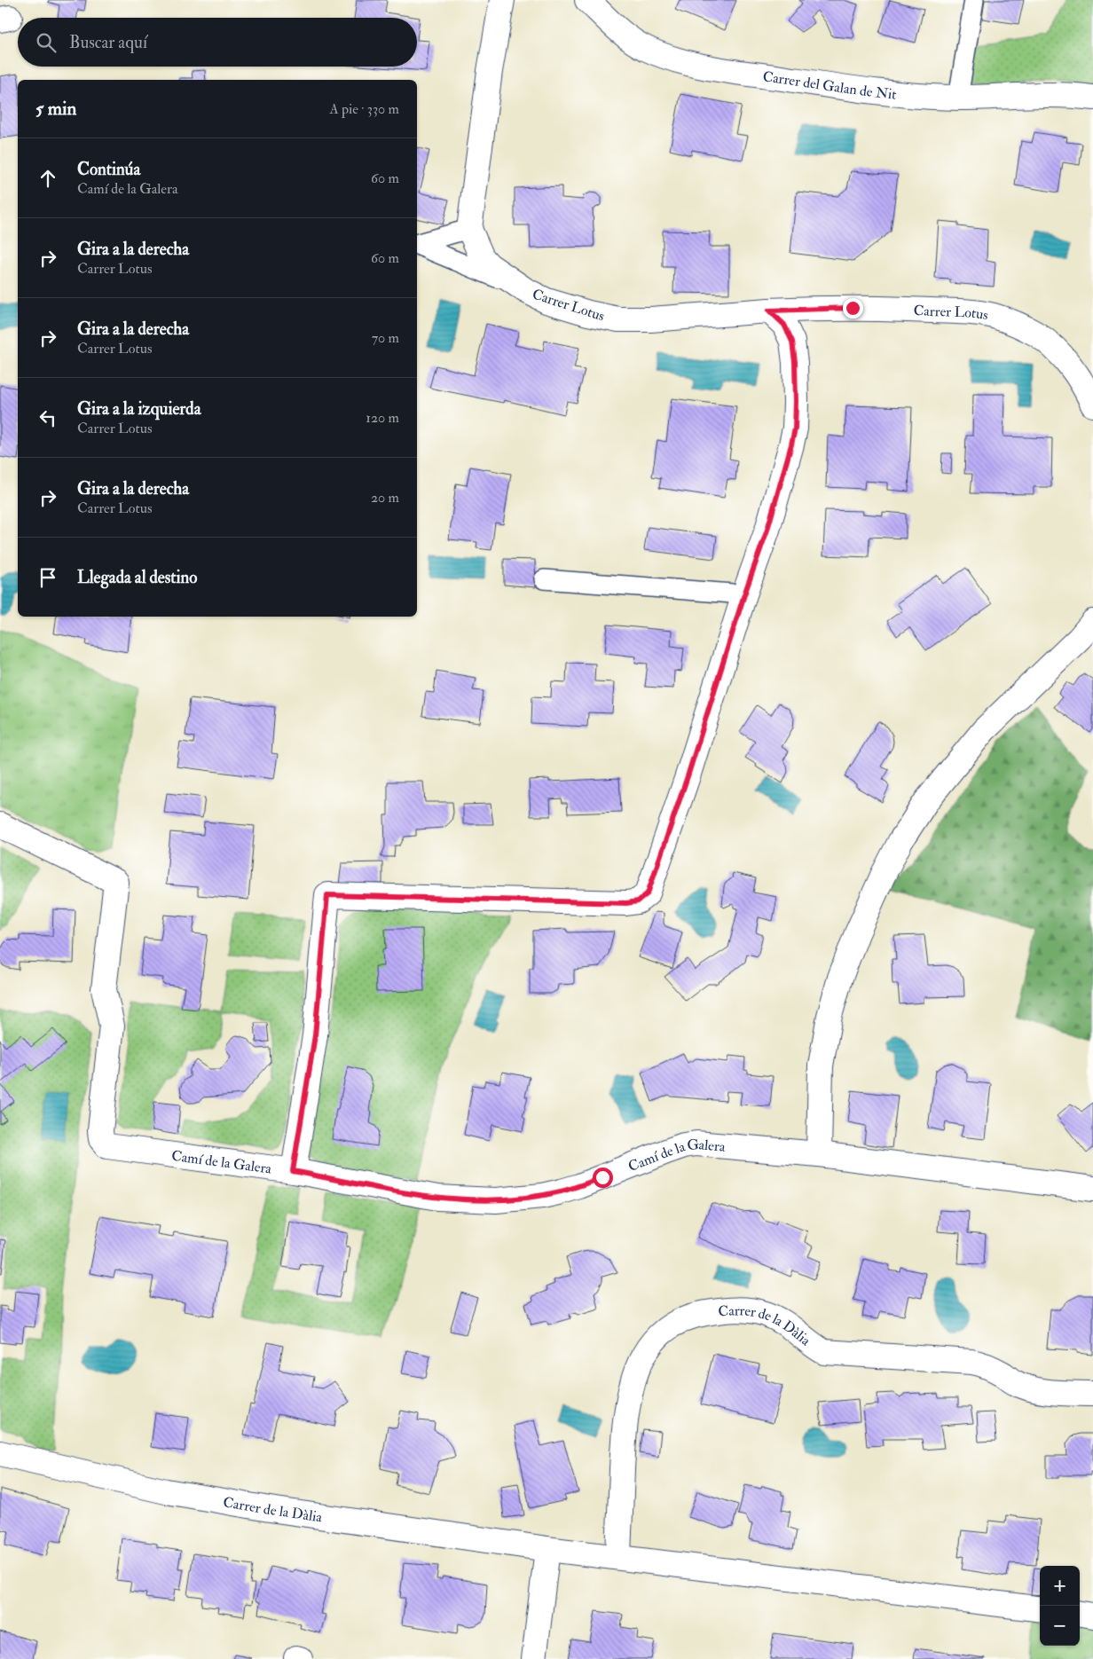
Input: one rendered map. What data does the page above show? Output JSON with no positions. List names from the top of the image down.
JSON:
{
  "streets": {
    "street": [
      "Carrer del Galan de Nit",
      "Carrer Lotus",
      "Camí de la Galera",
      "Carrer de la Dàlia"
    ]
  },
  "page": {
    "search": "Buscar aquí",
    "heading": ["5 min", "A pie · 330 m"],
    "list": [
      ["Continúa", "Camí de la Galera", "60 m"],
      ["Gira a la derecha", "Carrer Lotus", "60 m"],
      ["Gira a la derecha", "Carrer Lotus", "70 m"],
      ["Gira a la izquierda", "Carrer Lotus", "120 m"],
      ["Gira a la derecha", "Carrer Lotus", "20 m"],
      "Llegada al destino"
    ],
    "map_buttons": ["+", "−"]
  }
}
